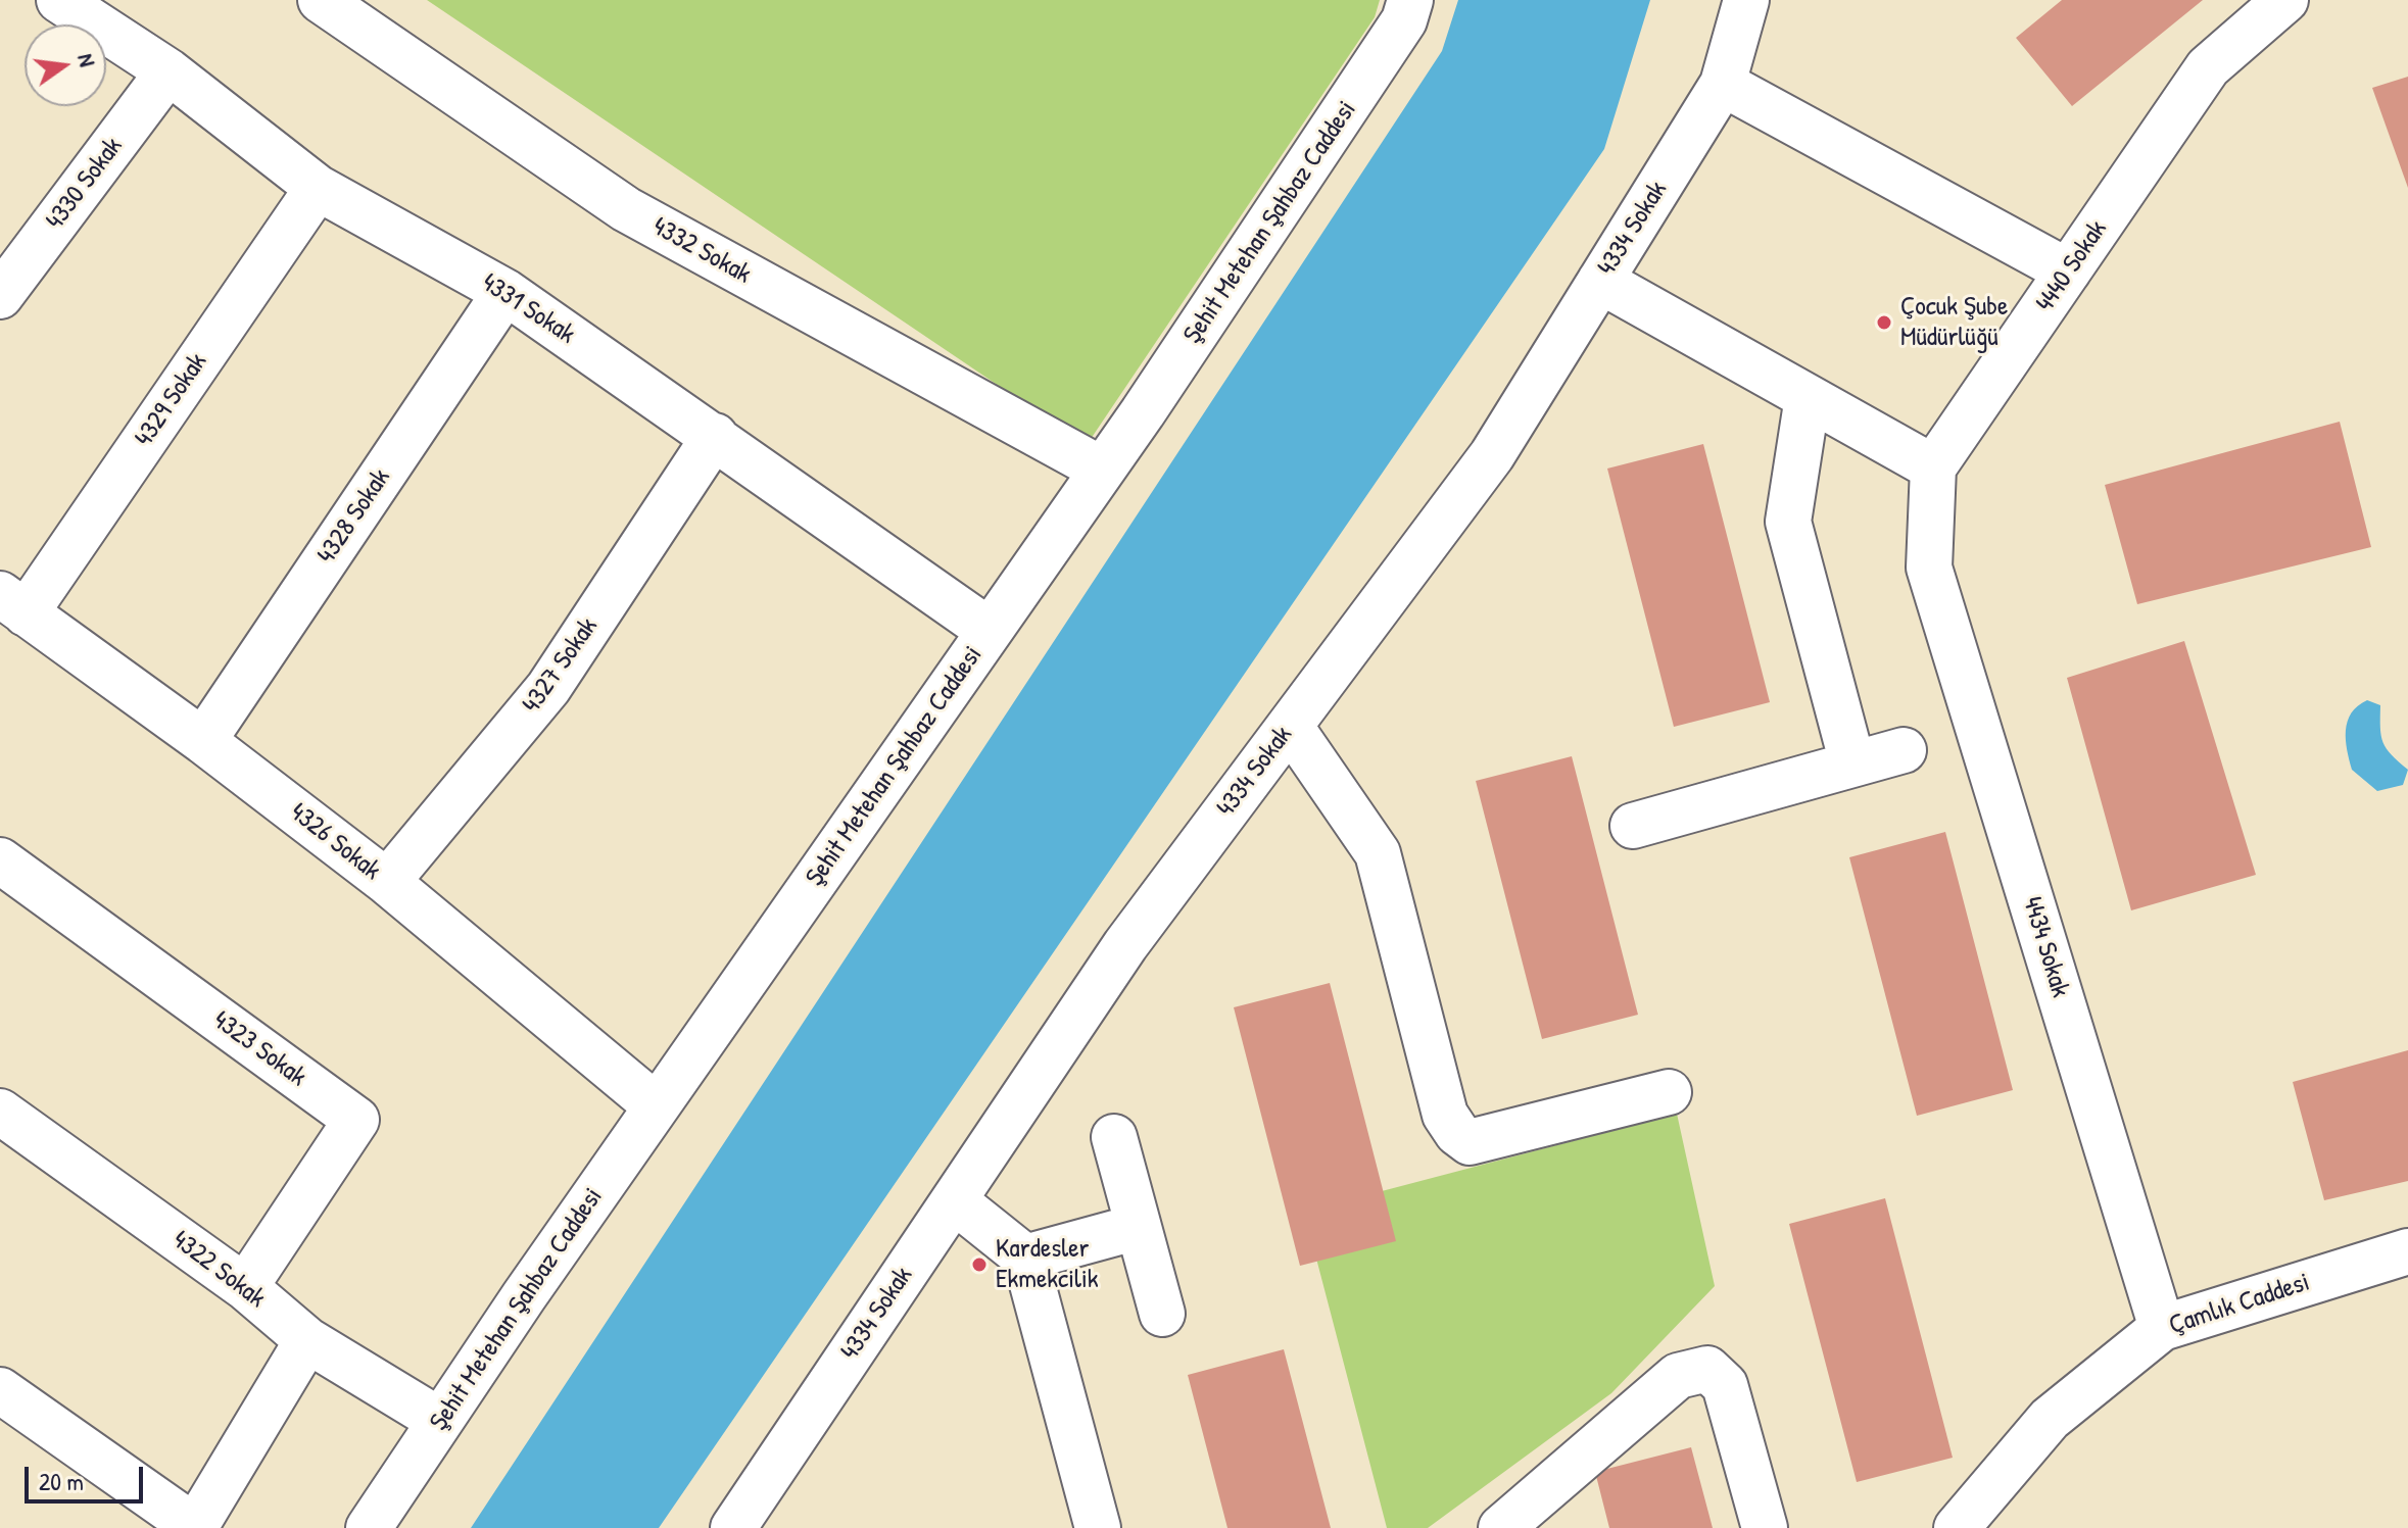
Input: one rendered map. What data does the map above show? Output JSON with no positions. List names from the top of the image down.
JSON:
{
  "streets": {
    "street": [
      "4330 Sokak",
      "Şehit Metehan Şahbaz Caddesi",
      "4334 Sokak",
      "4332 Sokak",
      "4440 Sokak",
      "4331 Sokak",
      "4329 Sokak",
      "4328 Sokak",
      "4327 Sokak",
      "4326 Sokak",
      "4434 Sokak",
      "4323 Sokak",
      "4322 Sokak",
      "Çamlık Caddesi"
    ]
  },
  "crossings": [
    ["4330 Sokak", "4331 Sokak"],
    ["Şehit Metehan Şahbaz Caddesi", "4332 Sokak"],
    ["Şehit Metehan Şahbaz Caddesi", "4331 Sokak"],
    ["Şehit Metehan Şahbaz Caddesi", "4326 Sokak"],
    ["Şehit Metehan Şahbaz Caddesi", "4322 Sokak"],
    ["4440 Sokak", "4434 Sokak"],
    ["4331 Sokak", "4329 Sokak"],
    ["4331 Sokak", "4328 Sokak"],
    ["4331 Sokak", "4327 Sokak"],
    ["4329 Sokak", "4326 Sokak"],
    ["4328 Sokak", "4326 Sokak"],
    ["4327 Sokak", "4326 Sokak"],
    ["4434 Sokak", "Çamlık Caddesi"],
    ["4323 Sokak", "4322 Sokak"]
  ],
  "places": ["Çocuk Şube Müdürlüğü", "Kardesler Ekmekcilik"],
  "scale_bar": "20 m",
  "north": "right"
}
